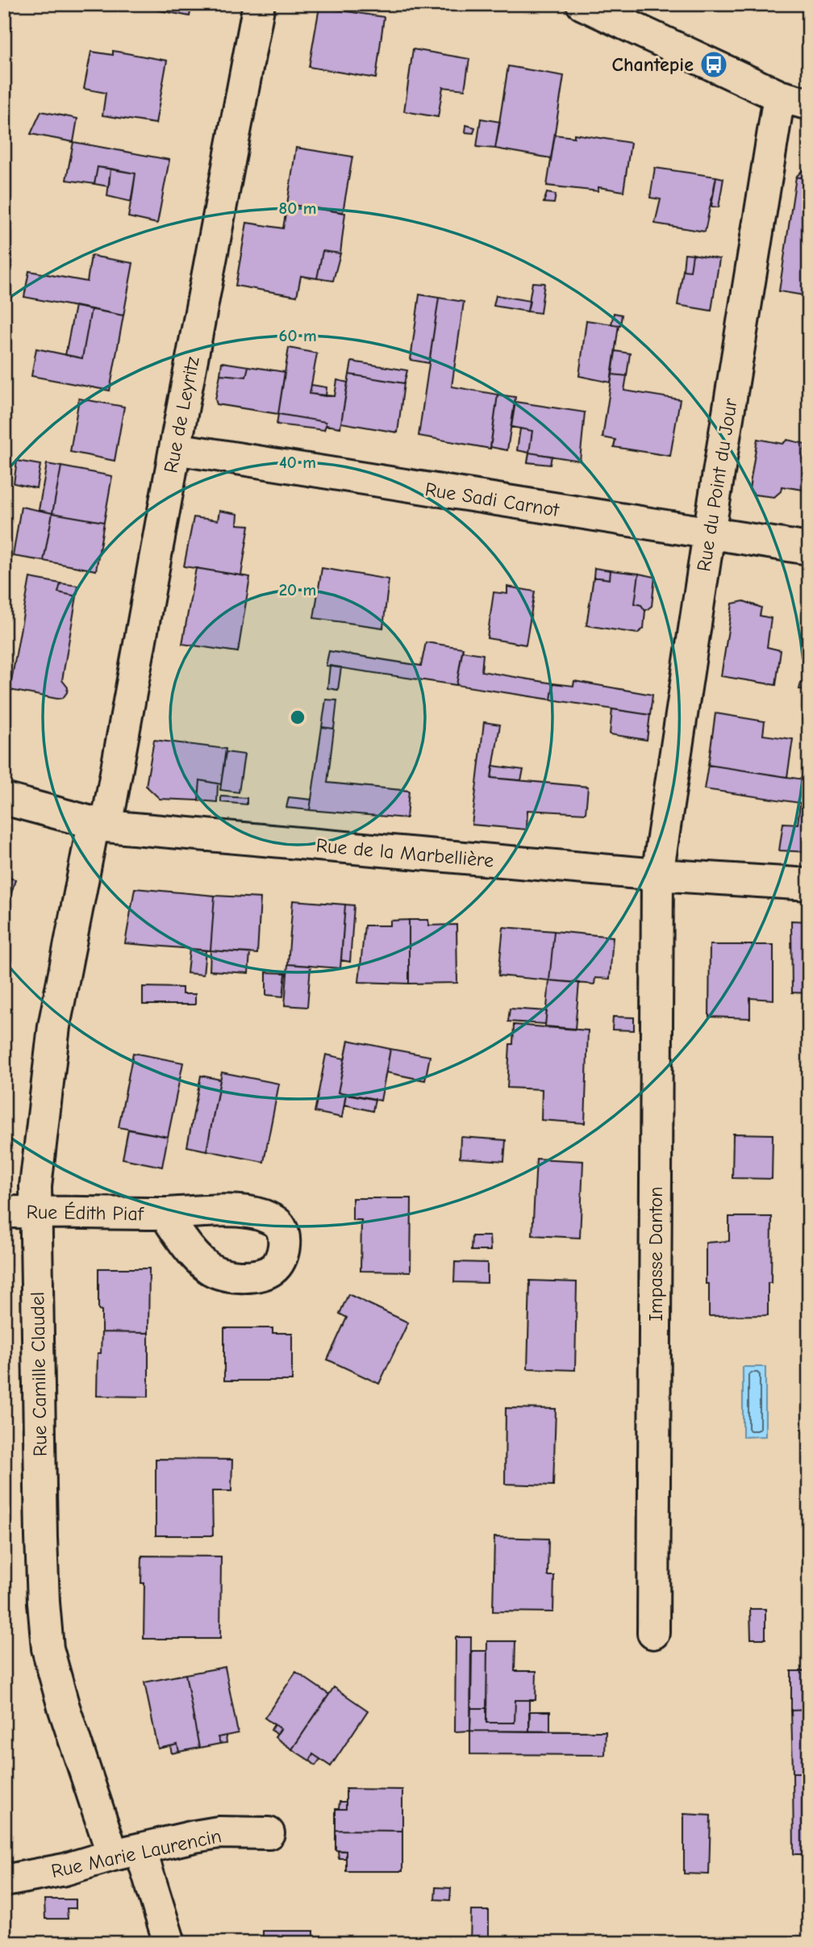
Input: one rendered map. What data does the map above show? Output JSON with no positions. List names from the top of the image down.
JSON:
{
  "streets": {
    "street": [
      "Rue de Leyritz",
      "Rue du Point du Jour",
      "Rue Sadi Carnot",
      "Rue de la Marbellière",
      "Rue Édith Piaf",
      "Impasse Danton",
      "Rue Camille Claudel",
      "Rue Marie Laurencin"
    ]
  },
  "crossings": [
    ["Rue de Leyritz", "Rue Sadi Carnot"],
    ["Rue de Leyritz", "Rue de la Marbellière"],
    ["Rue de Leyritz", "Rue Édith Piaf"],
    ["Rue de Leyritz", "Rue Camille Claudel"],
    ["Rue du Point du Jour", "Rue Sadi Carnot"],
    ["Rue du Point du Jour", "Rue de la Marbellière"],
    ["Rue du Point du Jour", "Impasse Danton"],
    ["Rue de la Marbellière", "Impasse Danton"],
    ["Rue Édith Piaf", "Rue Camille Claudel"],
    ["Rue Camille Claudel", "Rue Marie Laurencin"]
  ],
  "places": {
    "bus stop": ["Chantepie"]
  },
  "rings": [
    "80 m",
    "60 m",
    "40 m",
    "20 m"
  ]
}
